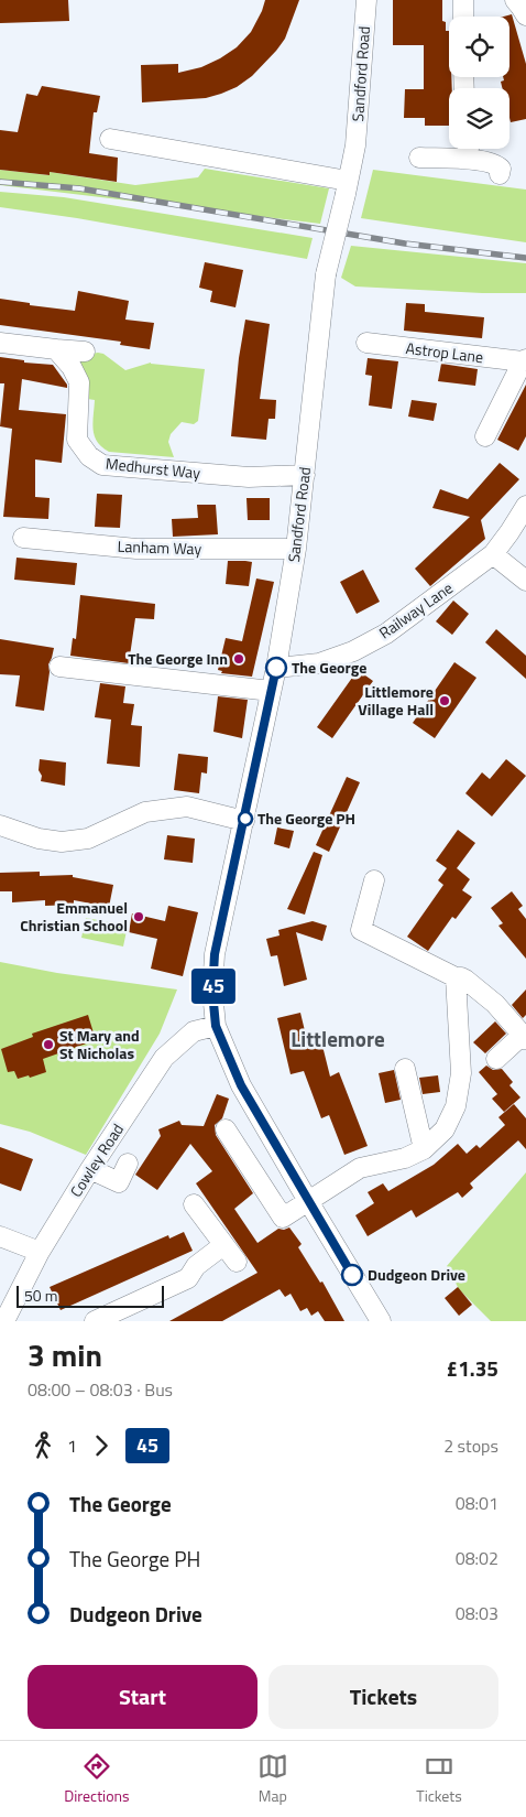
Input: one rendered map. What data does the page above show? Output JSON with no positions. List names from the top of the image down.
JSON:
{
  "streets": {
    "street": [
      "Sandford Road",
      "Astrop Lane",
      "Medhurst Way",
      "Lanham Way",
      "Railway Lane",
      "Cowley Road"
    ]
  },
  "crossings": [
    ["Sandford Road", "Medhurst Way"],
    ["Sandford Road", "Lanham Way"],
    ["Sandford Road", "Railway Lane"],
    ["Sandford Road", "Cowley Road"]
  ],
  "districts": ["Littlemore"],
  "places": [
    "The George Inn",
    "The George",
    "Littlemore Village Hall",
    "The George PH",
    "Emmanuel Christian School",
    "St Mary and St Nicholas",
    "Dudgeon Drive"
  ],
  "lines": ["bus line 45"],
  "scale_bar": "50 m",
  "page": {
    "on_map": "45",
    "scale": "50 m",
    "heading": ["3 min", "08:00 – 08:03 · Bus", "£1.35"],
    "legs": ["1", "45", "2 stops"],
    "list": [
      {
        "name": "The George",
        "value": "08:01"
      },
      {
        "name": "The George PH",
        "value": "08:02"
      },
      {
        "name": "Dudgeon Drive",
        "value": "08:03"
      }
    ],
    "buttons": ["Start", "Tickets"],
    "tabs": ["Directions", "Map", "Tickets"]
  }
}
